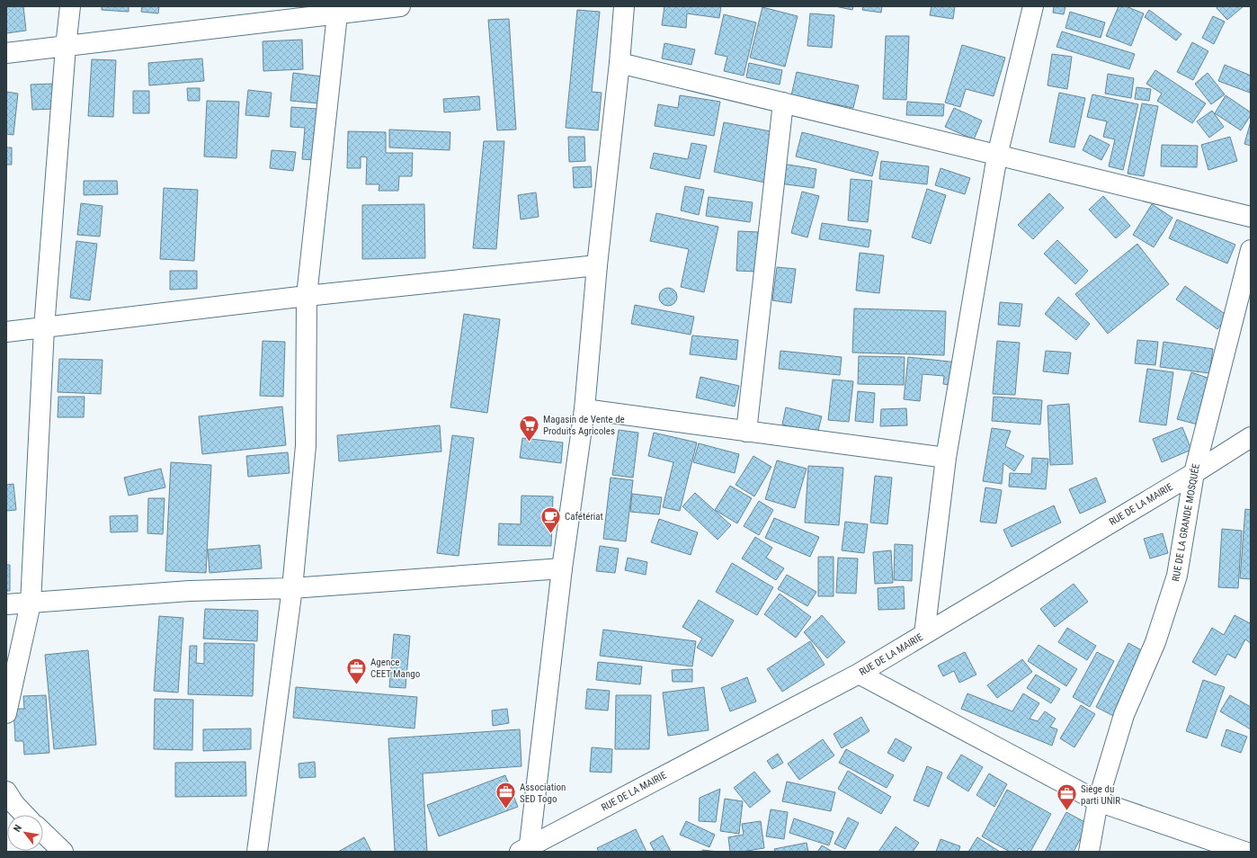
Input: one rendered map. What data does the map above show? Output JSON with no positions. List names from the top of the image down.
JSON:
{
  "streets": {
    "street": ["RUE DE LA MAIRIE", "RUE DE LA GRANDE MOSQUÉE"]
  },
  "crossings": [
    ["RUE DE LA MAIRIE", "RUE DE LA GRANDE MOSQUÉE"]
  ],
  "places": {
    "supermarket": ["Magasin de Vente de Produits Agricoles"],
    "cafe": ["Cafétériat"],
    "office": ["Agence CEET Mango", "Association SED Togo", "Siège du parti UNIR"]
  },
  "north": "top left"
}
